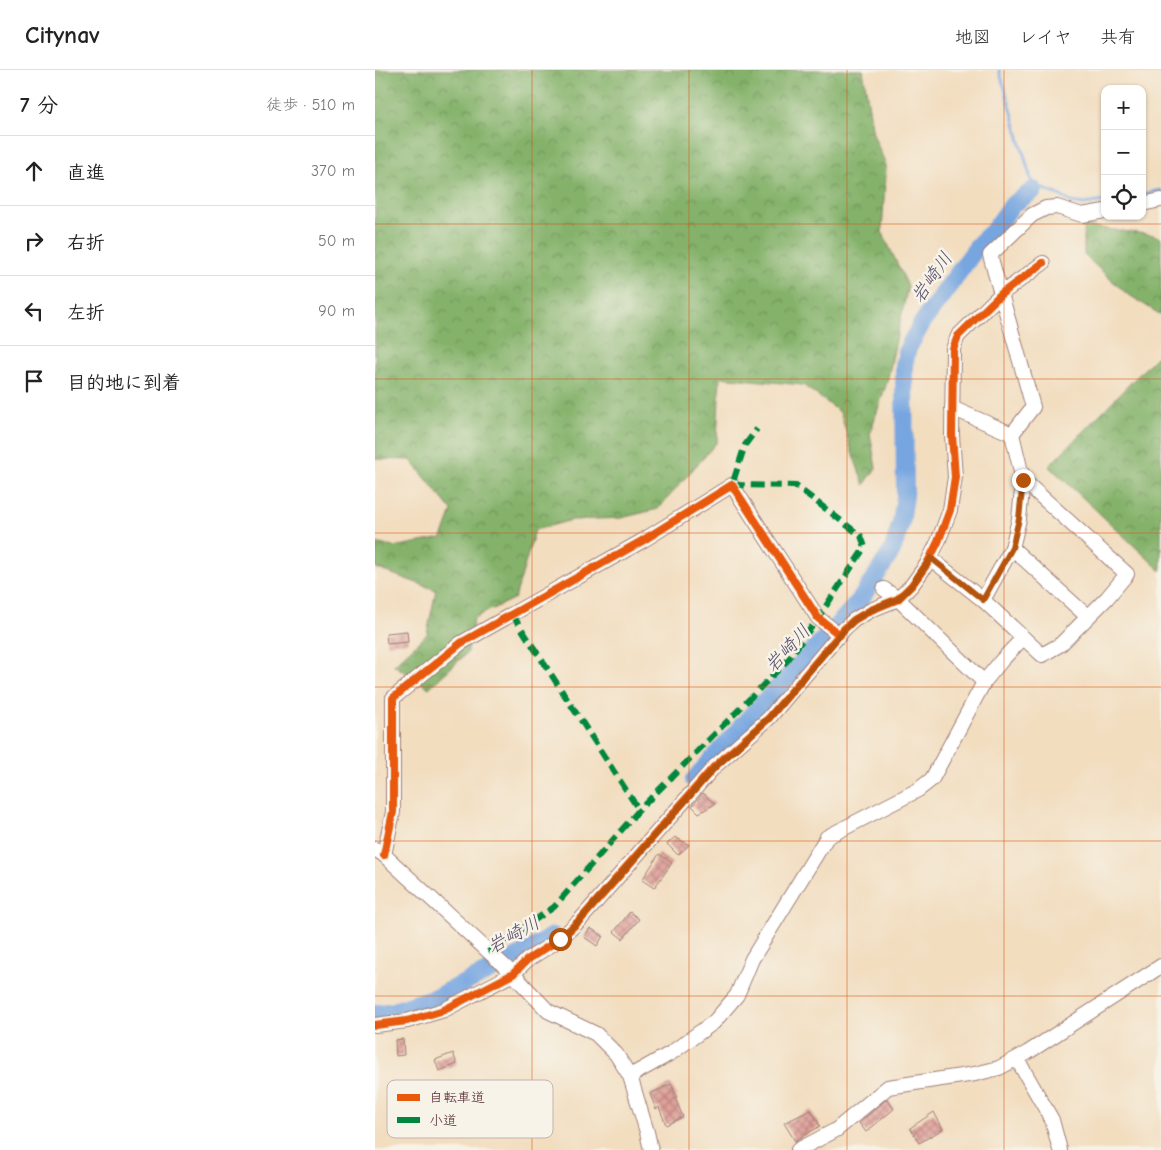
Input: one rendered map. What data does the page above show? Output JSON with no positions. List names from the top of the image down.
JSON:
{
  "water": ["岩崎川"],
  "legend": ["自転車道", "小道"],
  "page": {
    "header": "Citynav",
    "nav": ["地図", "レイヤ", "共有"],
    "heading": ["7 分", "徒歩 · 510 m"],
    "map_buttons": ["+", "−"],
    "list": [
      ["直進", "370 m"],
      ["右折", "50 m"],
      ["左折", "90 m"],
      "目的地に到着"
    ]
  }
}
